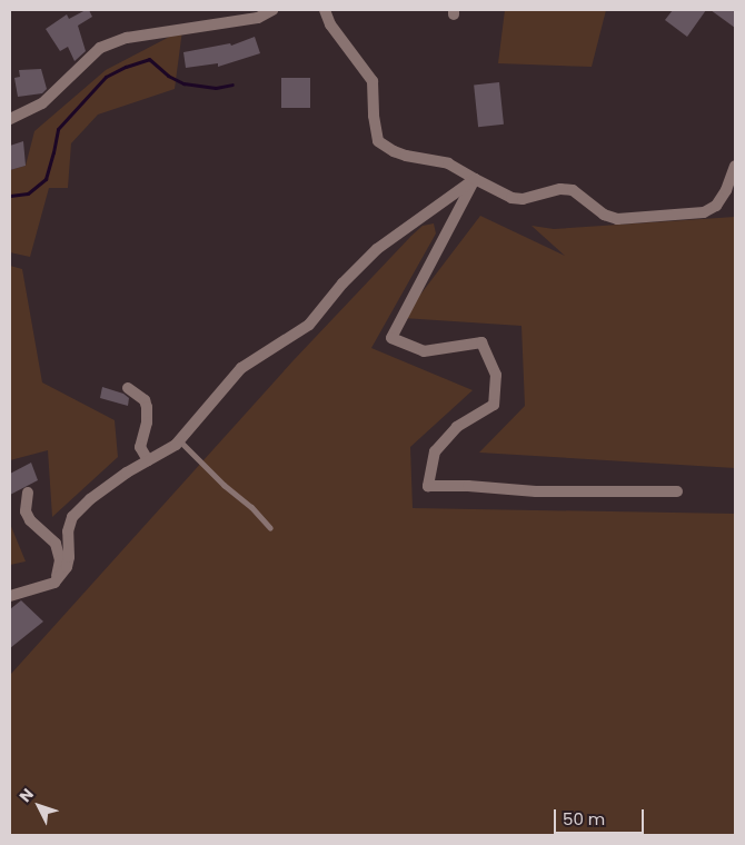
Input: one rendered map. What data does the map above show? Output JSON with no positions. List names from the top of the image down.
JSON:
{
  "scale_bar": "50 m",
  "north": "top left"
}
